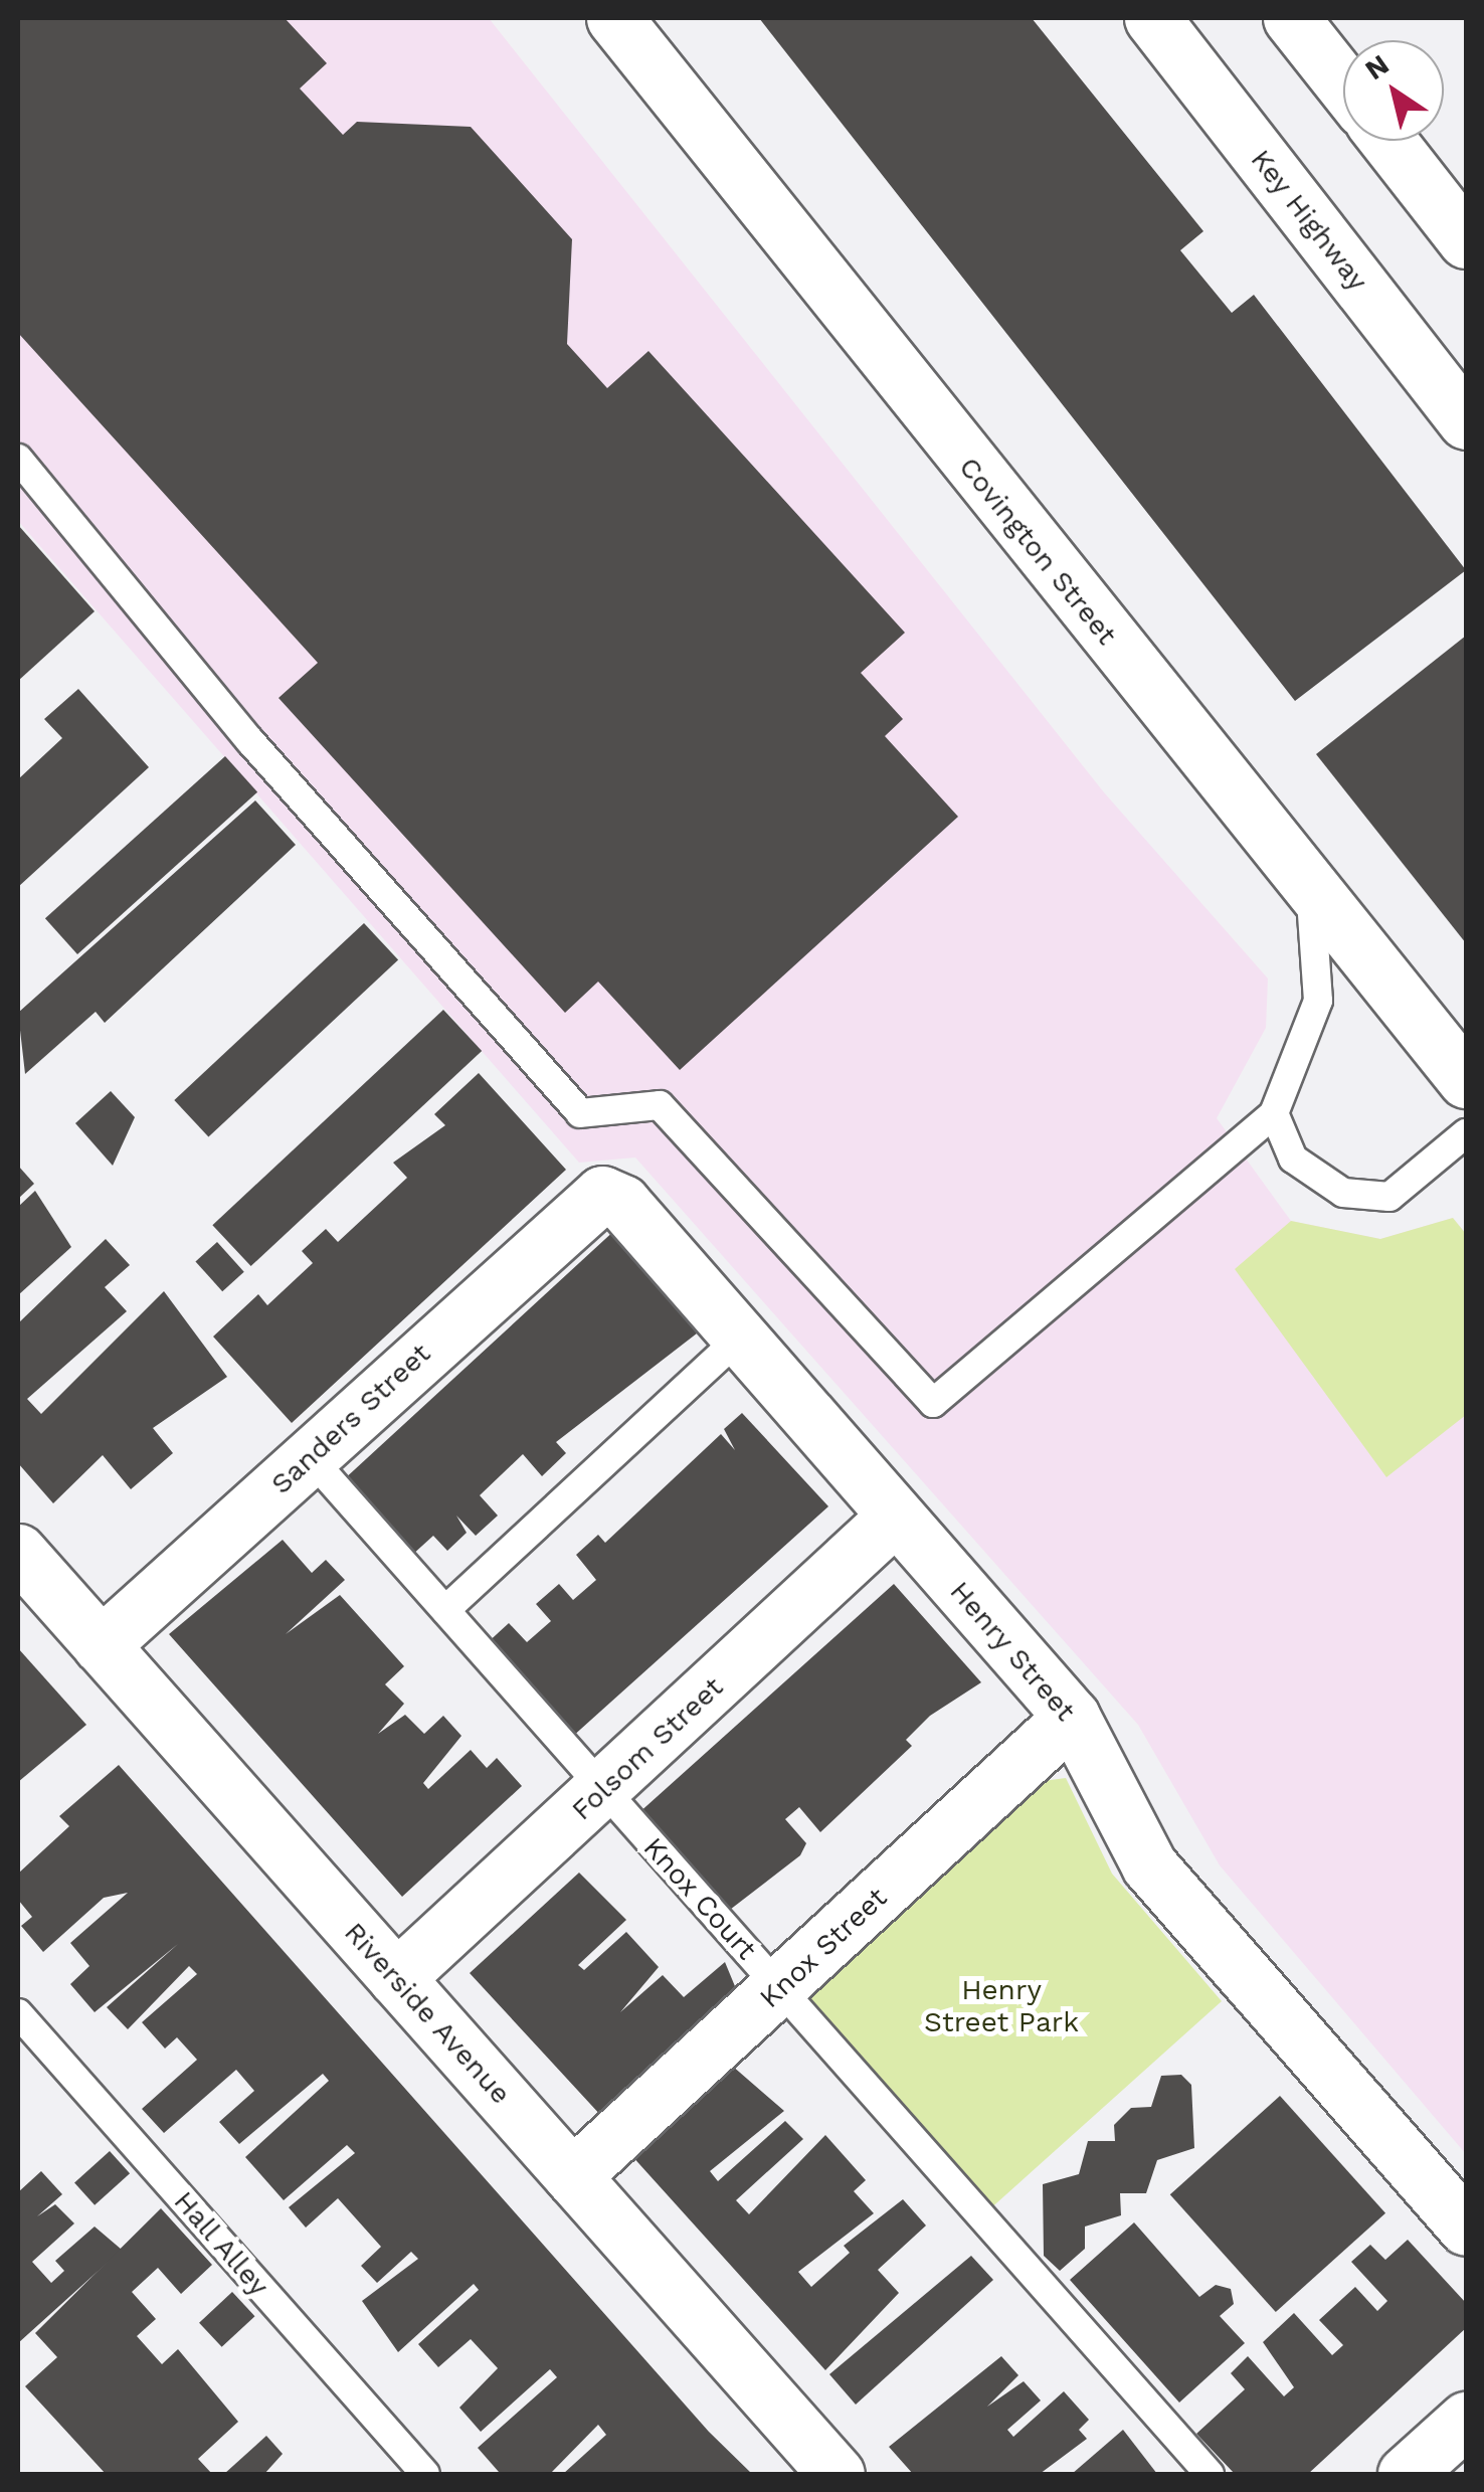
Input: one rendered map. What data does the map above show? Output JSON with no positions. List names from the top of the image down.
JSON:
{
  "streets": {
    "street": [
      "Key Highway",
      "Covington Street",
      "Sanders Street",
      "Henry Street",
      "Folsom Street",
      "Knox Street",
      "Riverside Avenue"
    ],
    "lane": ["Knox Court", "Hall Alley"]
  },
  "crossings": [
    ["Sanders Street", "Henry Street"],
    ["Sanders Street", "Knox Court"],
    ["Sanders Street", "Riverside Avenue"],
    ["Henry Street", "Folsom Street"],
    ["Henry Street", "Knox Street"],
    ["Folsom Street", "Knox Court"],
    ["Folsom Street", "Riverside Avenue"],
    ["Knox Court", "Knox Street"],
    ["Knox Street", "Riverside Avenue"]
  ],
  "parks": ["Henry Street Park"],
  "north": "top left"
}
